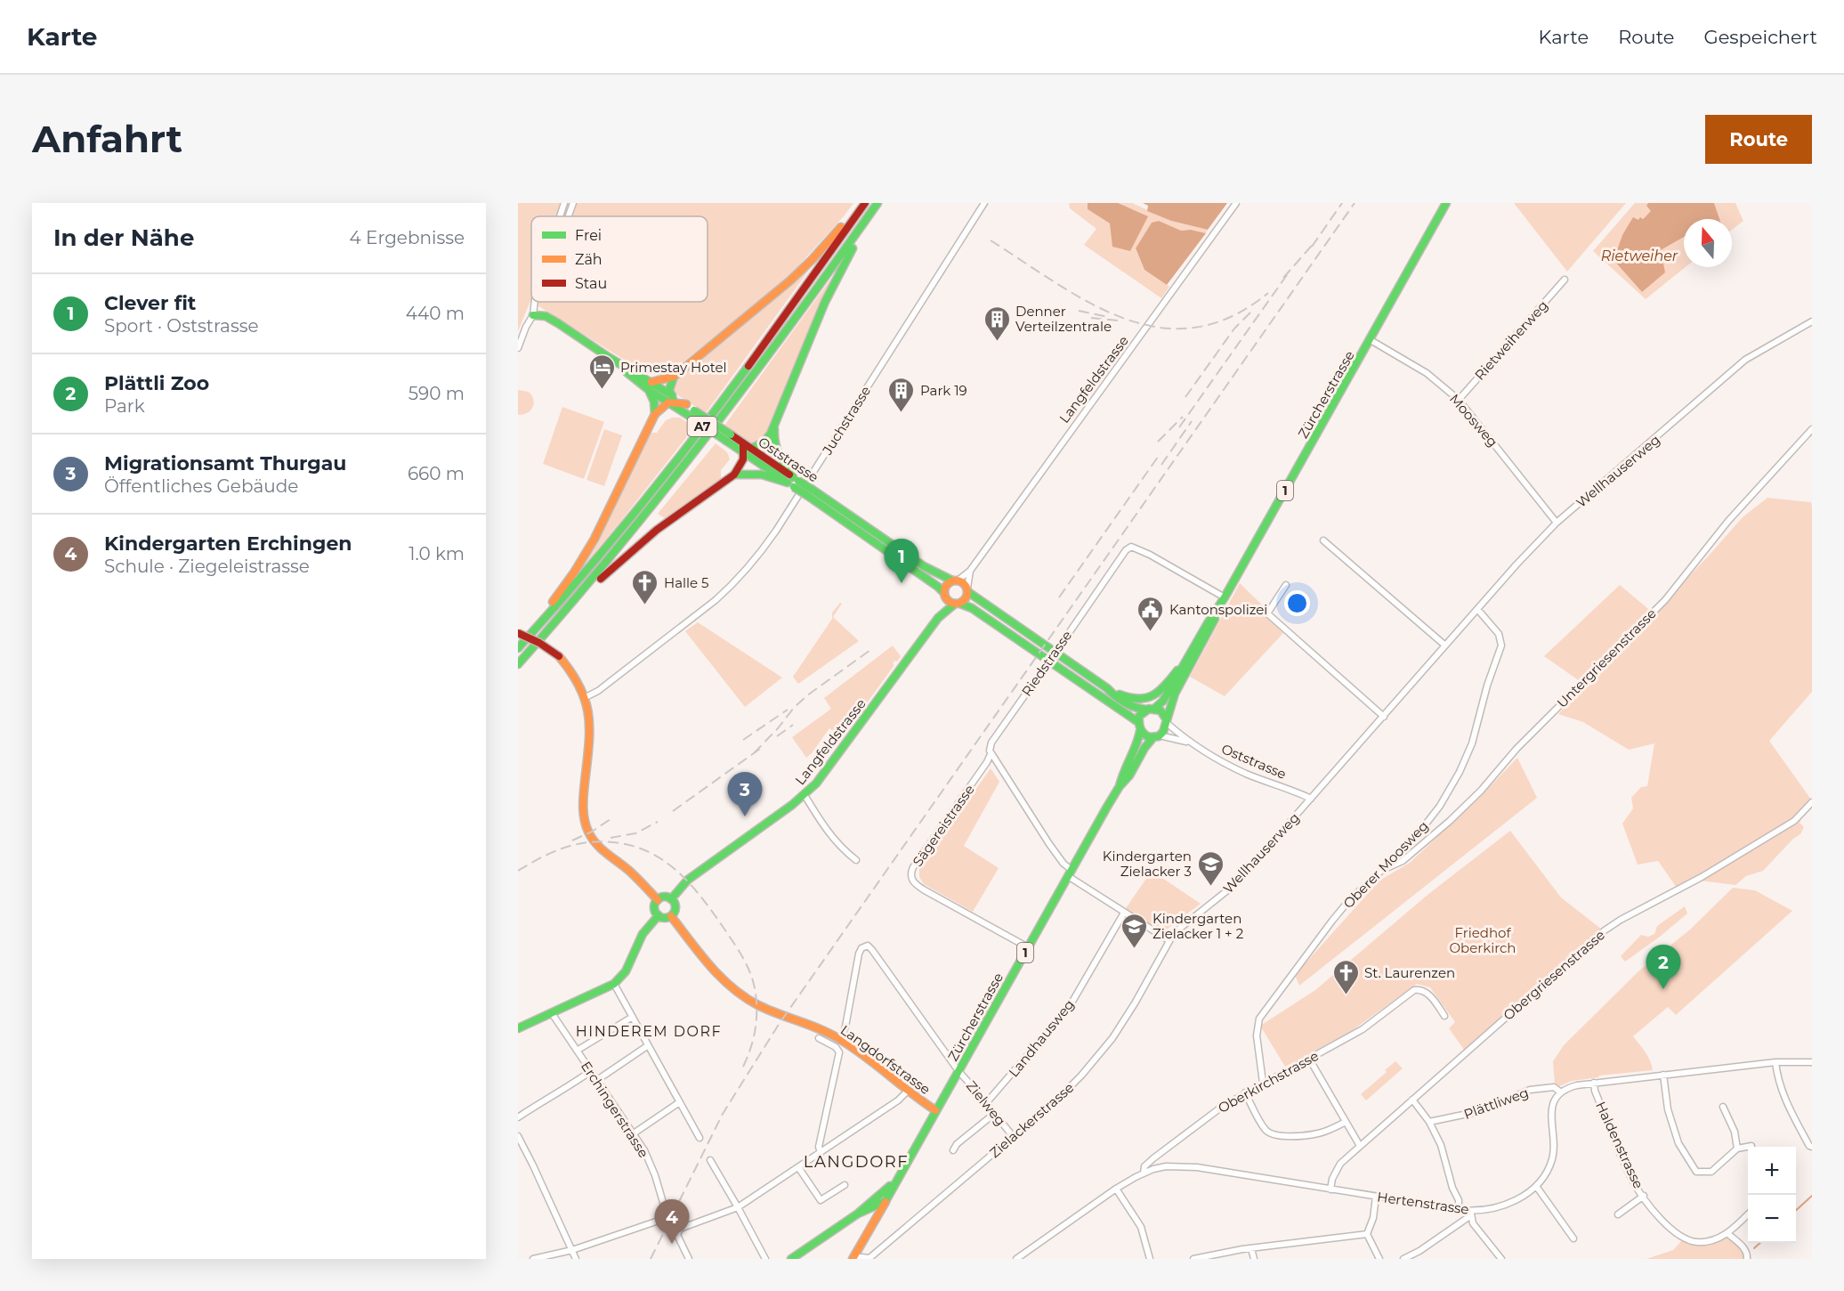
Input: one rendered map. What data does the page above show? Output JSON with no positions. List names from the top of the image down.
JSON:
{
  "streets": {
    "main road": [
      "Langfeldstrasse",
      "Zürcherstrasse",
      "A7",
      "Oststrasse",
      "1",
      "Langdorfstrasse"
    ],
    "street": [
      "Rietweiherweg",
      "Juchstrasse",
      "Moosweg",
      "Wellhauserweg",
      "Untergriesenstrasse",
      "Riedstrasse",
      "Sägereistrasse",
      "Oberer Moosweg",
      "Obergriesenstrasse",
      "Landhausweg",
      "Oberkirchstrasse",
      "Zielweg",
      "Plättliweg",
      "Erchingerstrasse",
      "Zielackerstrasse",
      "Haldenstrasse",
      "Hertenstrasse"
    ]
  },
  "crossings": [
    ["Rietweiherweg", "Moosweg"],
    ["Langfeldstrasse", "Oststrasse"],
    ["Langfeldstrasse", "Langdorfstrasse"],
    ["Zürcherstrasse", "Moosweg"],
    ["Zürcherstrasse", "Oststrasse"],
    ["Zürcherstrasse", "1"],
    ["Zürcherstrasse", "Riedstrasse"],
    ["Zürcherstrasse", "Sägereistrasse"],
    ["Zürcherstrasse", "Langdorfstrasse"],
    ["Zürcherstrasse", "Zielweg"],
    ["Zürcherstrasse", "Zielackerstrasse"],
    ["Moosweg", "Wellhauserweg"],
    ["A7", "Oststrasse"],
    ["Oststrasse", "Wellhauserweg"],
    ["Wellhauserweg", "Oberer Moosweg"],
    ["Wellhauserweg", "Zielackerstrasse"],
    ["Untergriesenstrasse", "Oberer Moosweg"],
    ["Riedstrasse", "Sägereistrasse"],
    ["Oberer Moosweg", "Oberkirchstrasse"],
    ["Obergriesenstrasse", "Hertenstrasse"],
    ["Landhausweg", "Zielweg"],
    ["Langdorfstrasse", "Zielweg"],
    ["Oberkirchstrasse", "Hertenstrasse"],
    ["Zielweg", "Zielackerstrasse"],
    ["Plättliweg", "Hertenstrasse"]
  ],
  "districts": ["HINDEREM DORF", "LANGDORF"],
  "water": ["Rietweiher"],
  "parks": ["Friedhof Oberkirch"],
  "places": {
    "building": ["Denner Verteilzentrale", "Park 19"],
    "hotel": ["Primestay Hotel"],
    "church": ["Halle 5", "St. Laurenzen"],
    "public building": ["Kantonspolizei"],
    "school or university": ["Kindergarten Zielacker 3", "Kindergarten Zielacker 1 + 2"]
  },
  "legend": ["Frei", "Zäh", "Stau"],
  "north": "top",
  "page": {
    "header": "Karte",
    "nav": ["Karte", "Route", "Gespeichert"],
    "buttons": "Route",
    "title": "Anfahrt",
    "heading": ["In der Nähe", "4 Ergebnisse"],
    "list": [
      {
        "mark": "1",
        "name": "Clever fit",
        "note": "Sport · Oststrasse",
        "value": "440 m"
      },
      {
        "mark": "2",
        "name": "Plättli Zoo",
        "note": "Park",
        "value": "590 m"
      },
      {
        "mark": "3",
        "name": "Migrationsamt Thurgau",
        "note": "Öffentliches Gebäude",
        "value": "660 m"
      },
      {
        "mark": "4",
        "name": "Kindergarten Erchingen",
        "note": "Schule · Ziegeleistrasse",
        "value": "1.0 km"
      }
    ],
    "pins": [
      "1",
      "3",
      "2",
      "4"
    ],
    "map_buttons": ["+", "−"]
  }
}
